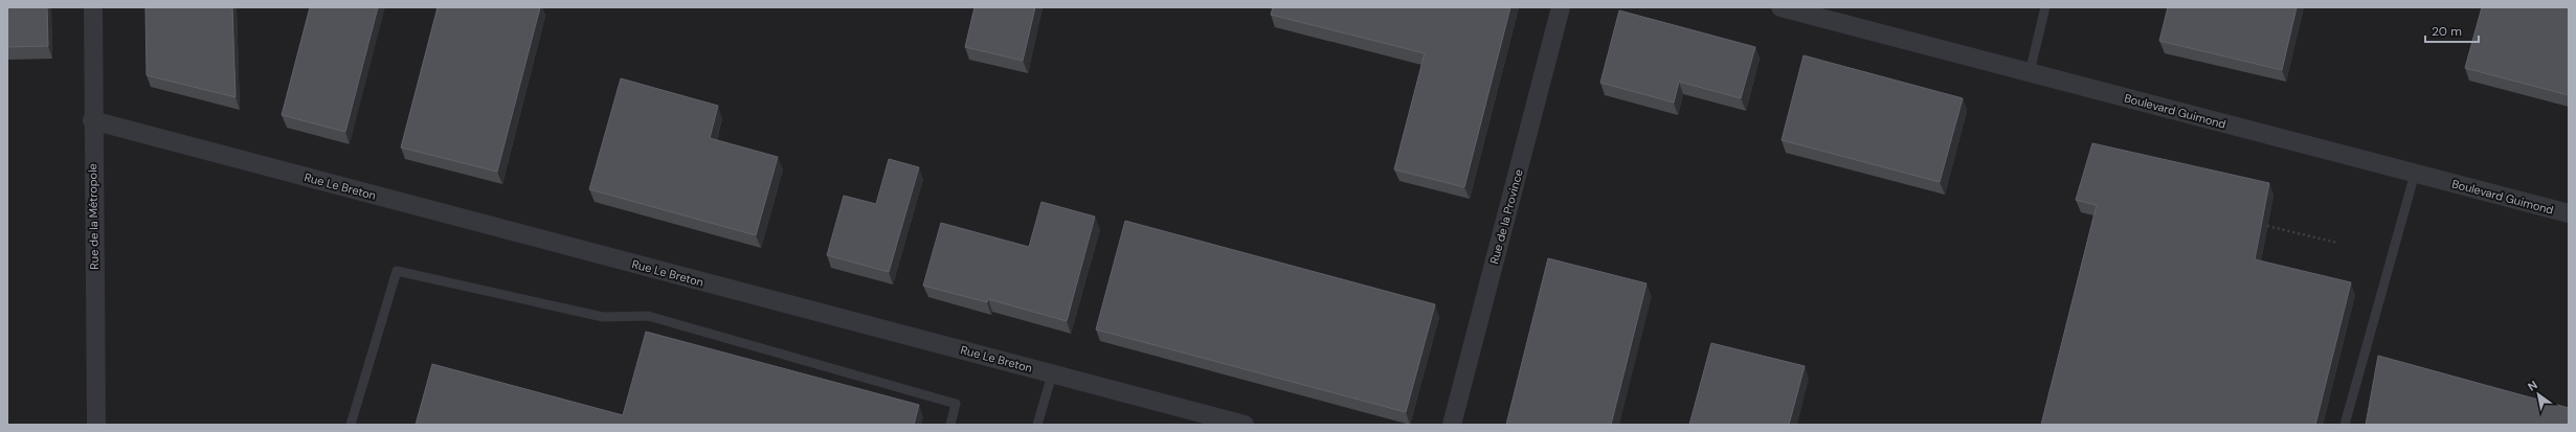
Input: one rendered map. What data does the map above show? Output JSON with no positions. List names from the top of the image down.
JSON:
{
  "streets": {
    "street": [
      "Boulevard Guimond",
      "Rue Le Breton",
      "Rue de la Métropole",
      "Rue de la Province"
    ]
  },
  "crossings": [
    ["Rue Le Breton", "Rue de la Métropole"]
  ],
  "scale_bar": "20 m",
  "north": "top left"
}
